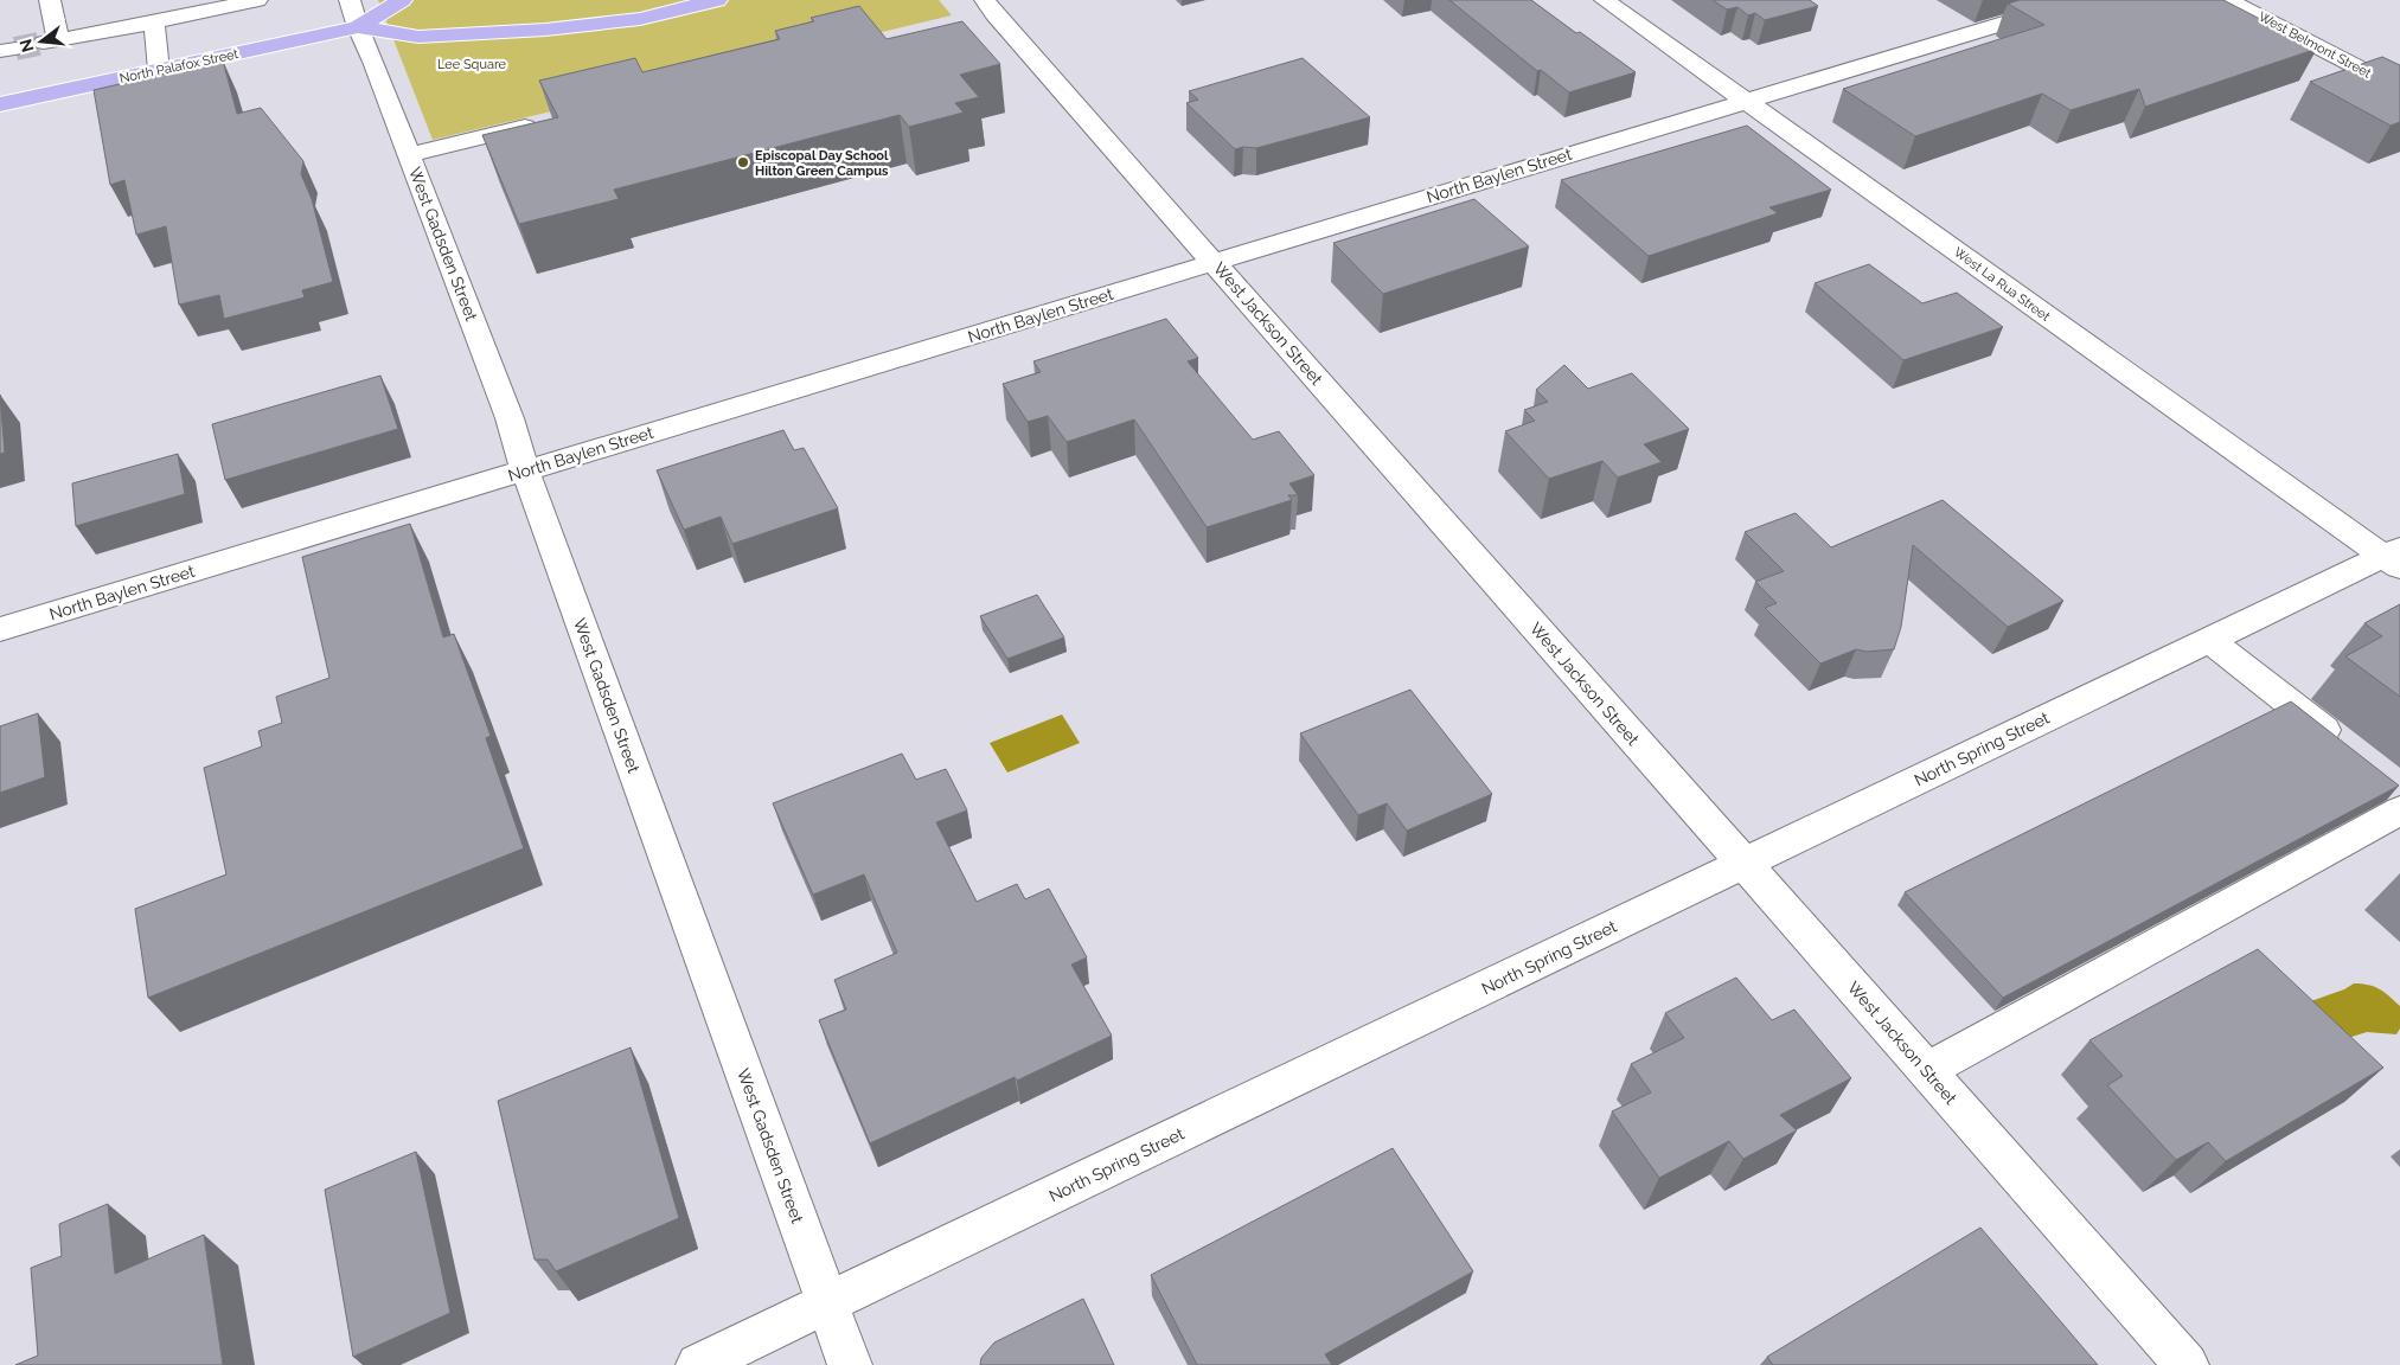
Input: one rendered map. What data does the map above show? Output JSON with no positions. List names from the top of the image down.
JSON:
{
  "streets": {
    "main road": ["North Palafox Street"],
    "street": [
      "West Belmont Street",
      "North Baylen Street",
      "West Gadsden Street",
      "West La Rua Street",
      "West Jackson Street",
      "North Spring Street"
    ]
  },
  "crossings": [
    ["North Palafox Street", "West Gadsden Street"],
    ["North Baylen Street", "West Gadsden Street"],
    ["North Baylen Street", "West La Rua Street"],
    ["North Baylen Street", "West Jackson Street"],
    ["West Gadsden Street", "North Spring Street"],
    ["West La Rua Street", "North Spring Street"],
    ["West Jackson Street", "North Spring Street"]
  ],
  "parks": ["Lee Square"],
  "places": ["Episcopal Day School Hilton Green Campus"],
  "north": "left"
}
